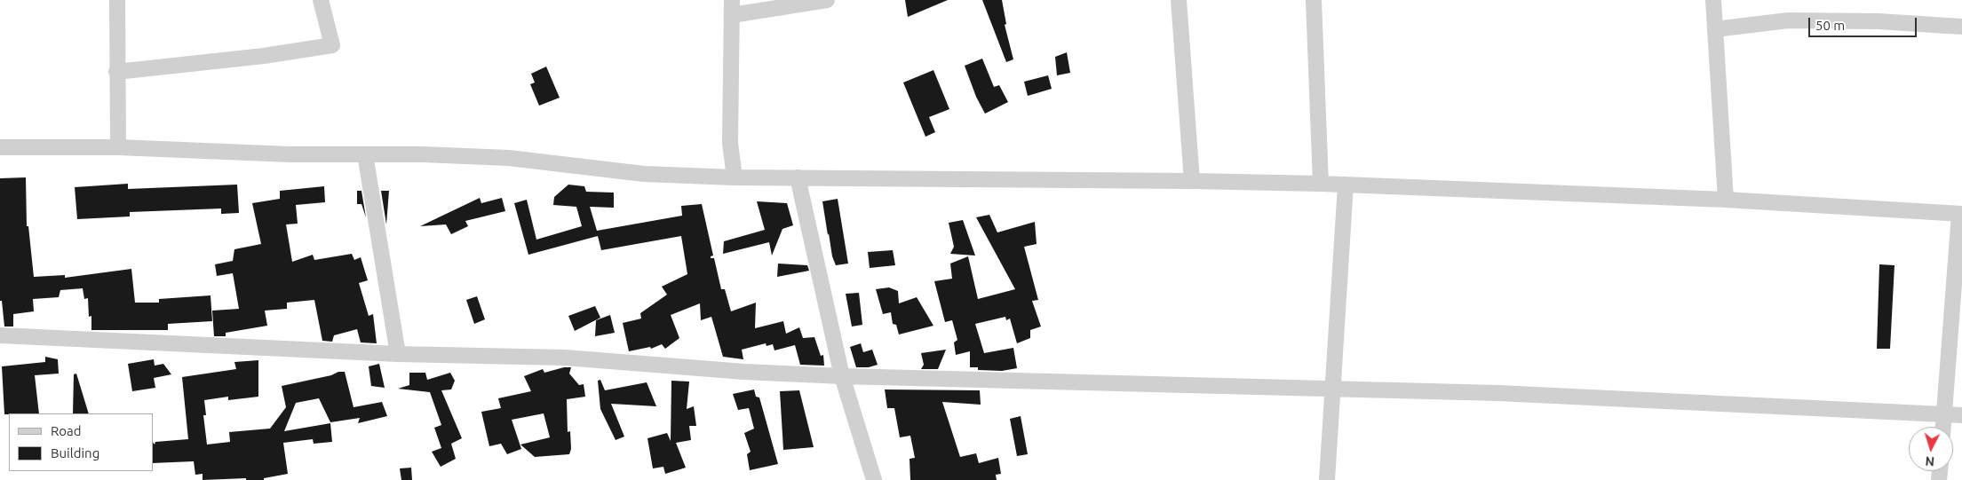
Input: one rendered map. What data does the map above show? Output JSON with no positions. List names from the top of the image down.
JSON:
{
  "legend": ["Road", "Building"],
  "scale_bar": "50 m",
  "north": "bottom"
}
